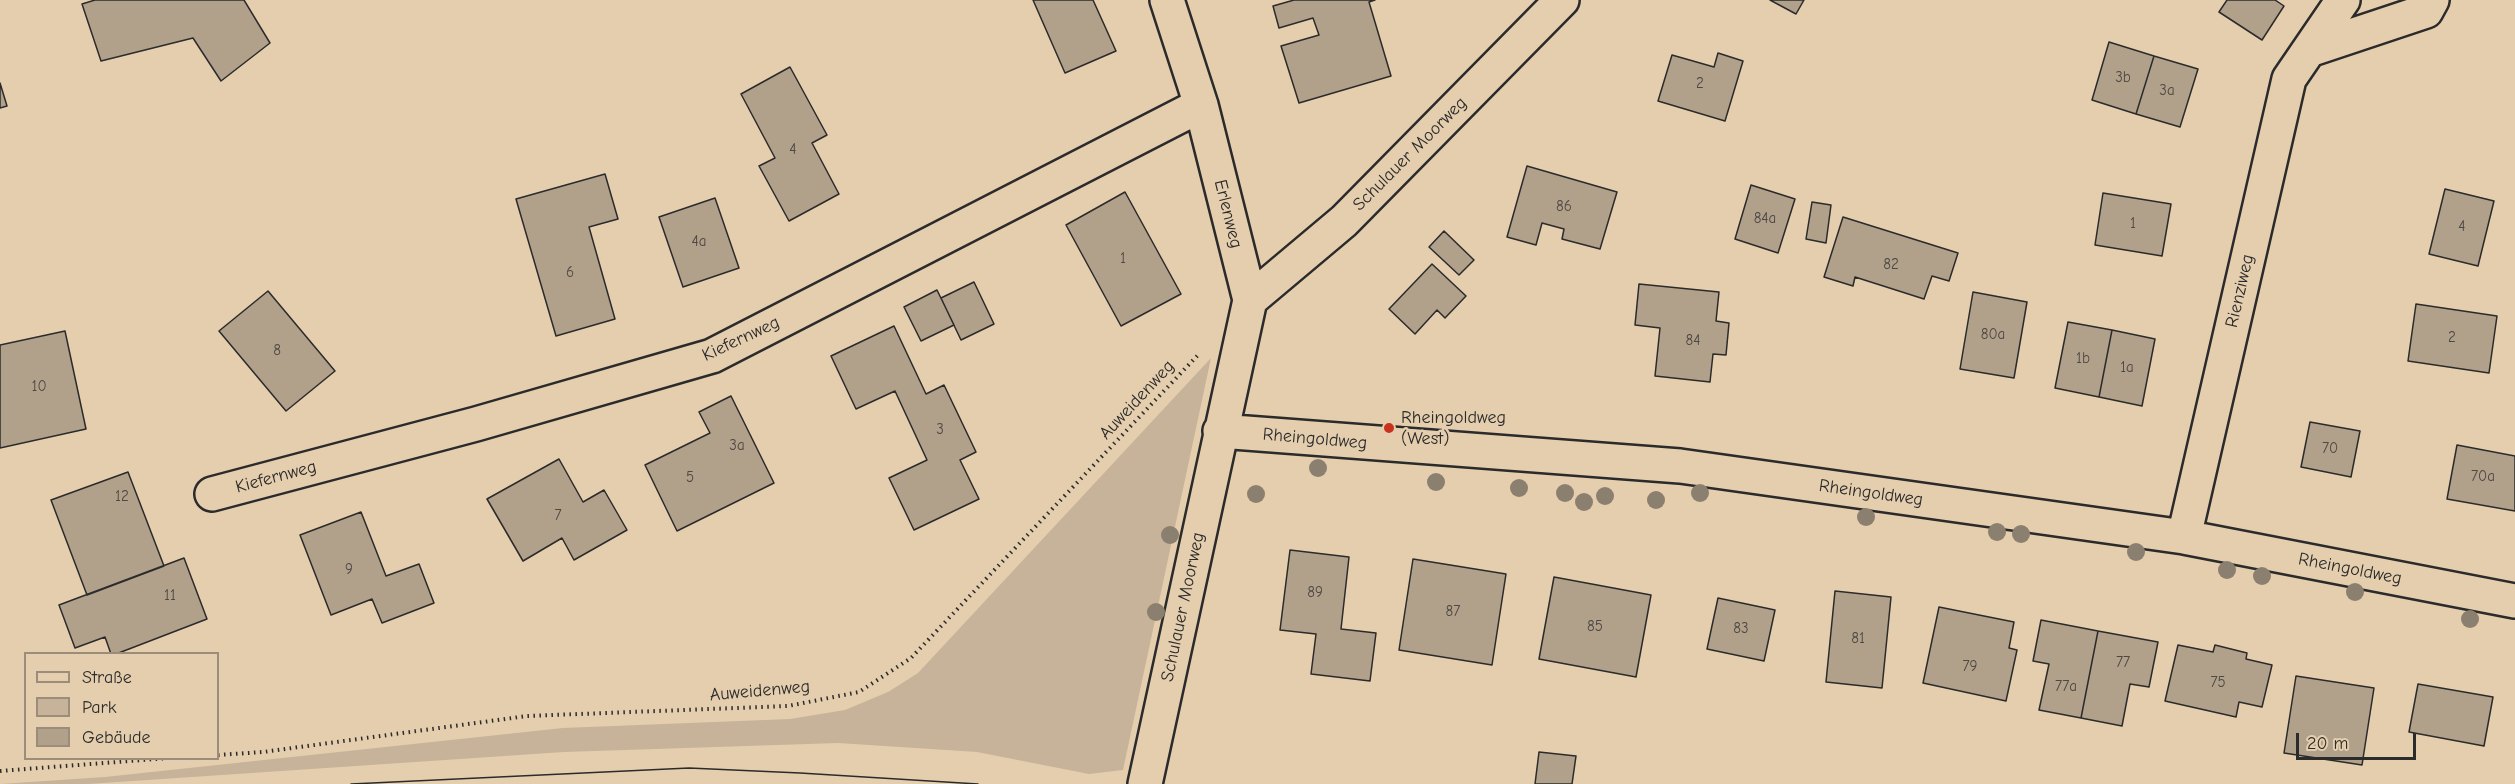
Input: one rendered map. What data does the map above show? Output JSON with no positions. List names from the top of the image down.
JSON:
{
  "streets": {
    "street": [
      "Schulauer Moorweg",
      "Erlenweg",
      "Rienziweg",
      "Kiefernweg",
      "Rheingoldweg"
    ],
    "path": ["Auweidenweg"]
  },
  "crossings": [
    ["Schulauer Moorweg", "Erlenweg"],
    ["Schulauer Moorweg", "Rheingoldweg"],
    ["Erlenweg", "Kiefernweg"],
    ["Erlenweg", "Rheingoldweg"],
    ["Rienziweg", "Rheingoldweg"]
  ],
  "places": ["Rheingoldweg (West)"],
  "house_numbers": [
    "3b",
    "2",
    "3a",
    "4",
    "86",
    "84a",
    "1",
    "4",
    "4a",
    "1",
    "82",
    "6",
    "80a",
    "2",
    "84",
    "8",
    "1b",
    "1a",
    "10",
    "3",
    "3a",
    "70",
    "70a",
    "5",
    "12",
    "7",
    "9",
    "89",
    "11",
    "87",
    "85",
    "83",
    "81",
    "77",
    "79",
    "75",
    "77a"
  ],
  "legend": ["Straße", "Park", "Gebäude"],
  "scale_bar": "20 m"
}
